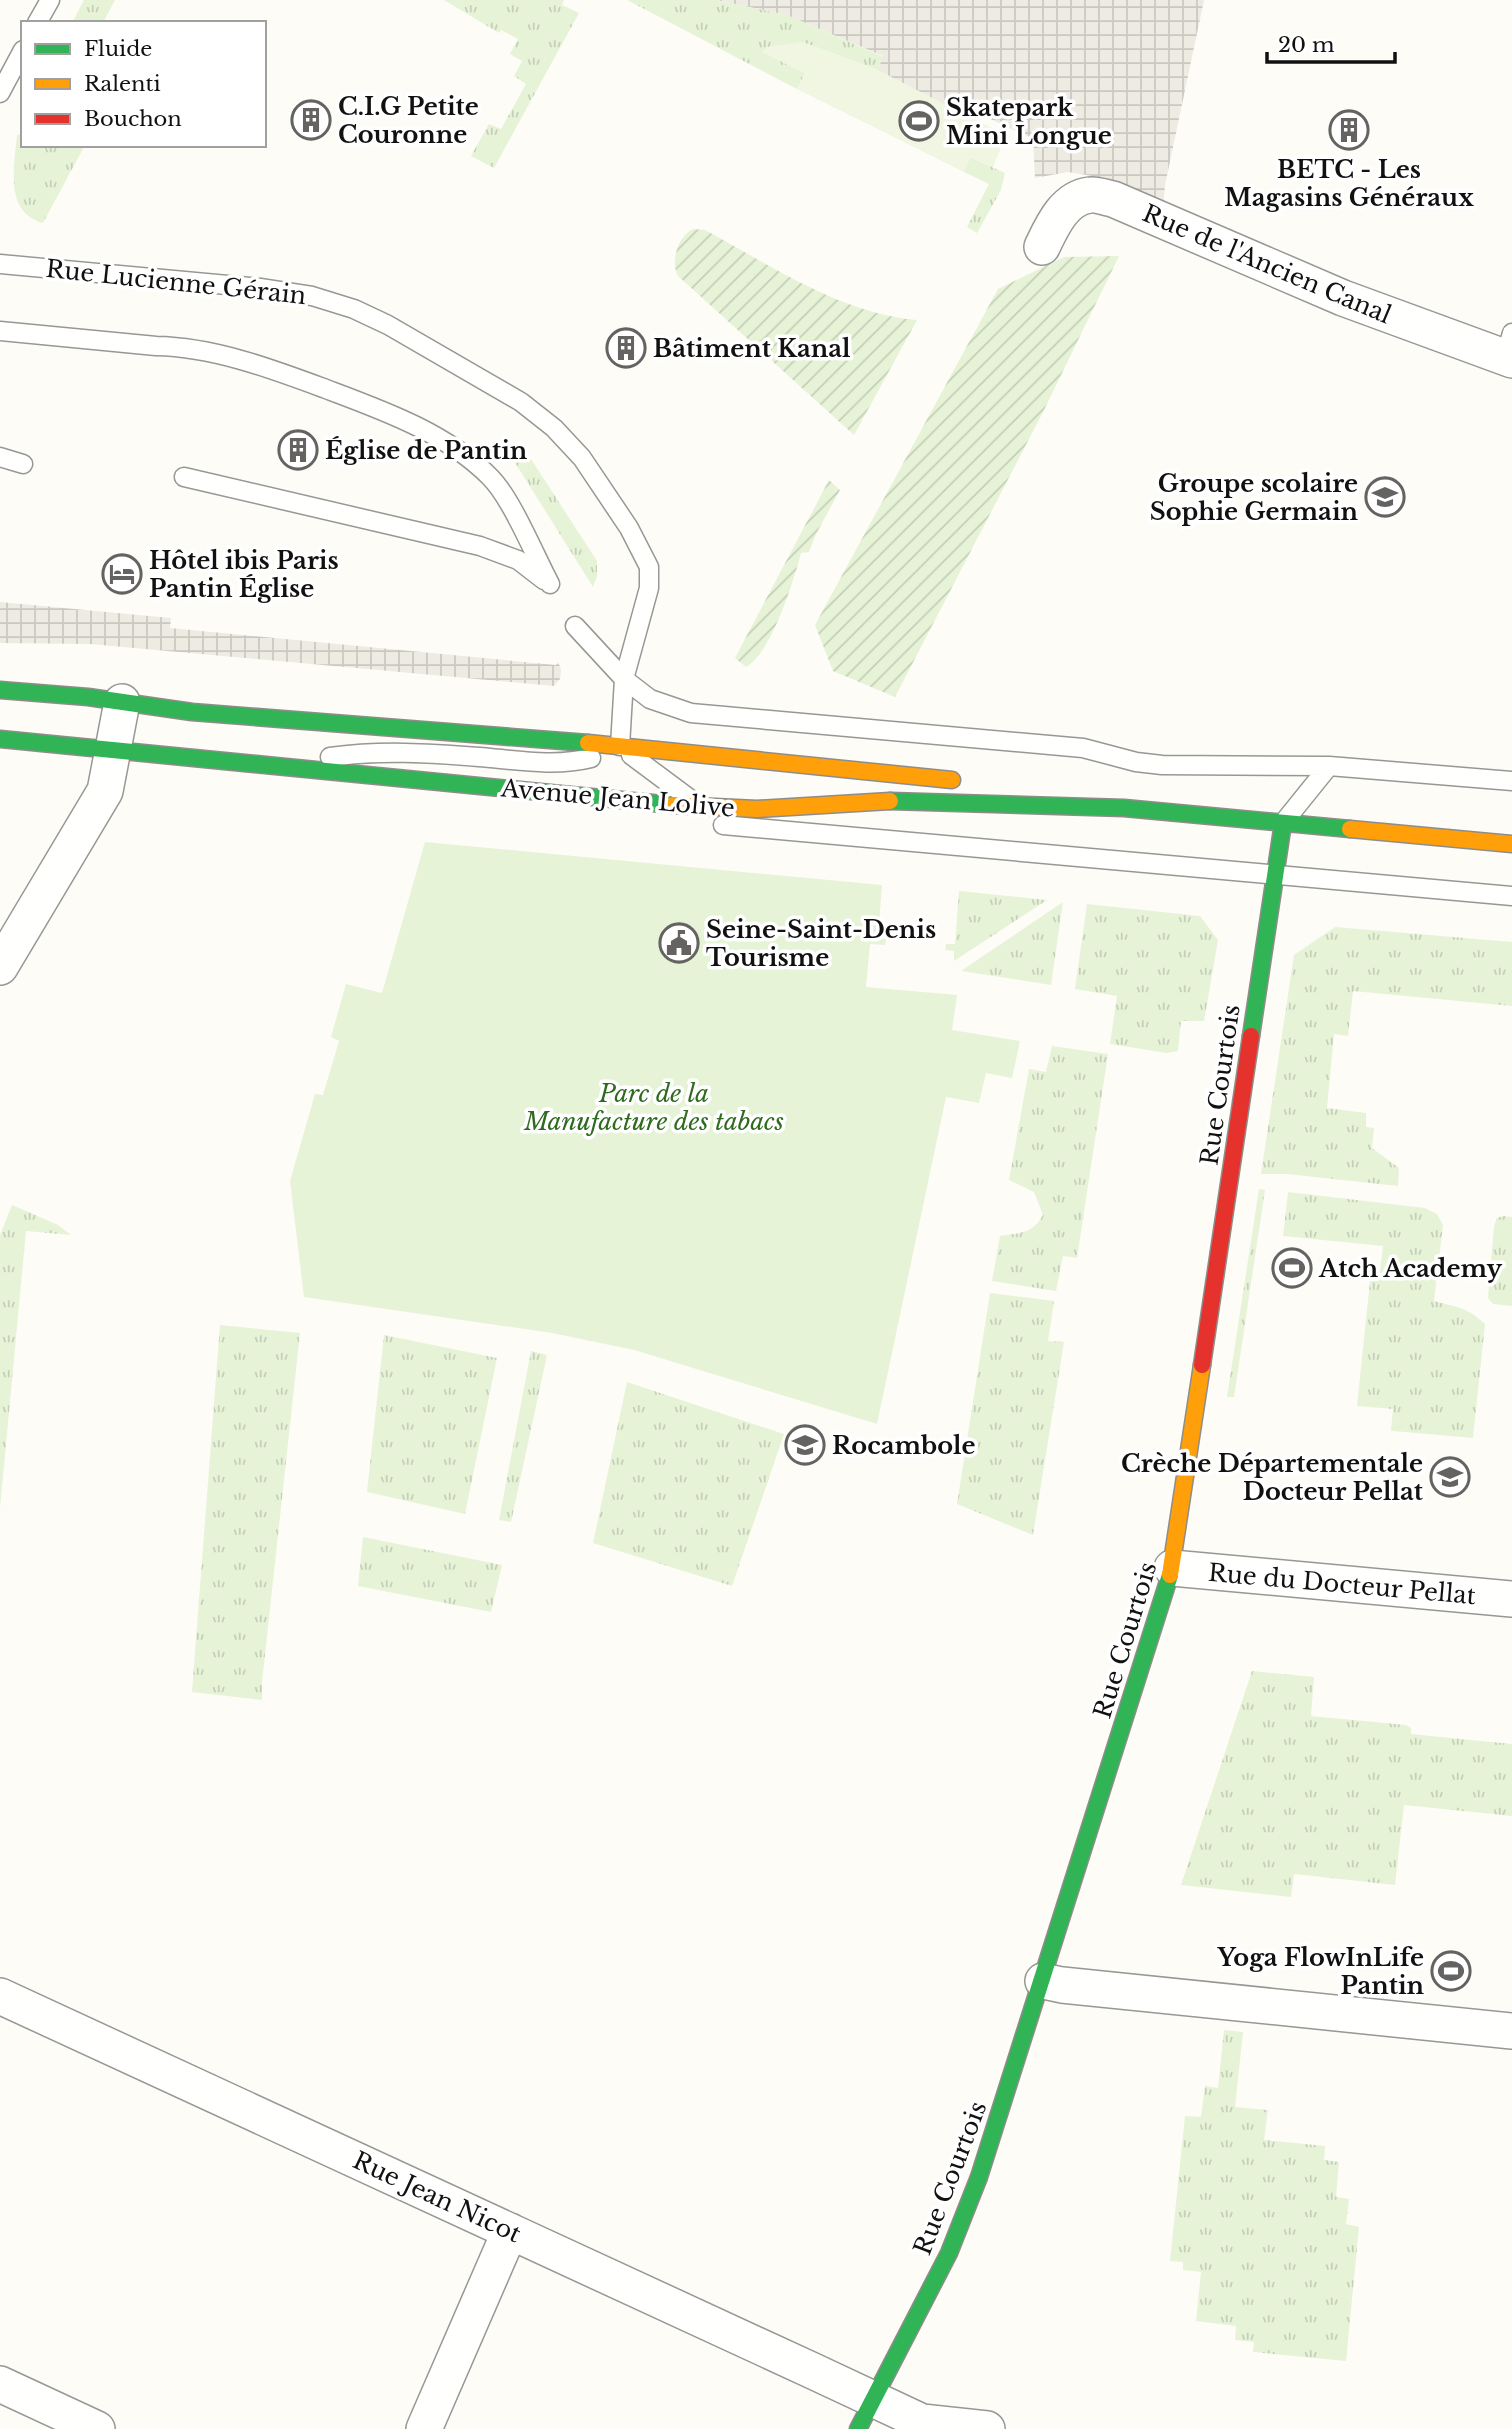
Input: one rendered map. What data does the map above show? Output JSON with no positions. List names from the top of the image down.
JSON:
{
  "streets": {
    "main road": ["Avenue Jean Lolive", "Rue Courtois"],
    "street": ["Rue de l'Ancien Canal", "Rue du Docteur Pellat", "Rue Jean Nicot"],
    "lane": ["Rue Lucienne Gérain"]
  },
  "crossings": [
    ["Rue Lucienne Gérain", "Avenue Jean Lolive"],
    ["Avenue Jean Lolive", "Rue Courtois"],
    ["Rue Courtois", "Rue du Docteur Pellat"],
    ["Rue Courtois", "Rue Jean Nicot"]
  ],
  "parks": ["Parc de la Manufacture des tabacs"],
  "places": {
    "building": [
      "C.I.G Petite Couronne",
      "BETC - Les Magasins Généraux",
      "Bâtiment Kanal",
      "Église de Pantin"
    ],
    "sports": ["Skatepark Mini Longue", "Atch Academy", "Yoga FlowInLife Pantin"],
    "school or university": ["Groupe scolaire Sophie Germain", "Rocambole", "Crèche Départementale Docteur Pellat"],
    "hotel": ["Hôtel ibis Paris Pantin Église"],
    "public building": ["Seine-Saint-Denis Tourisme"]
  },
  "legend": ["Fluide", "Ralenti", "Bouchon"],
  "scale_bar": "20 m"
}
